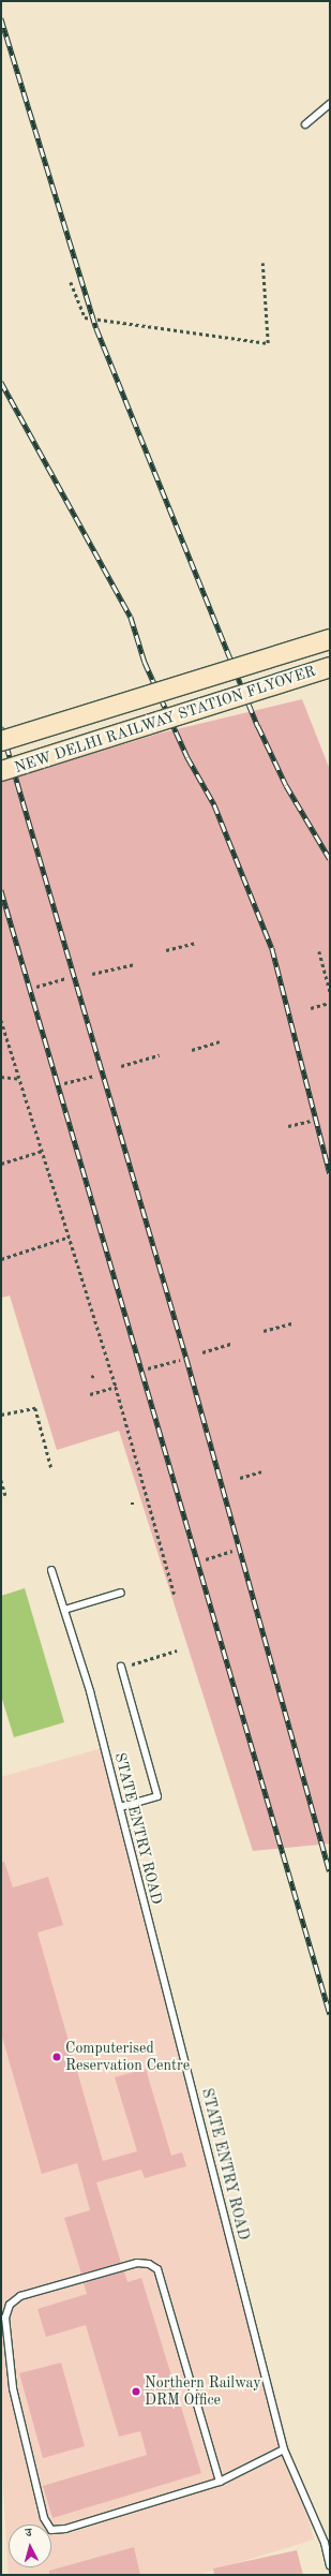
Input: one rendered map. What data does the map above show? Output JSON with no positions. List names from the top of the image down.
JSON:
{
  "streets": {
    "main road": ["NEW DELHI RAILWAY STATION FLYOVER"],
    "lane": ["STATE ENTRY ROAD"]
  },
  "places": ["Computerised Reservation Centre", "Northern Railway DRM Office"],
  "north": "top"
}
